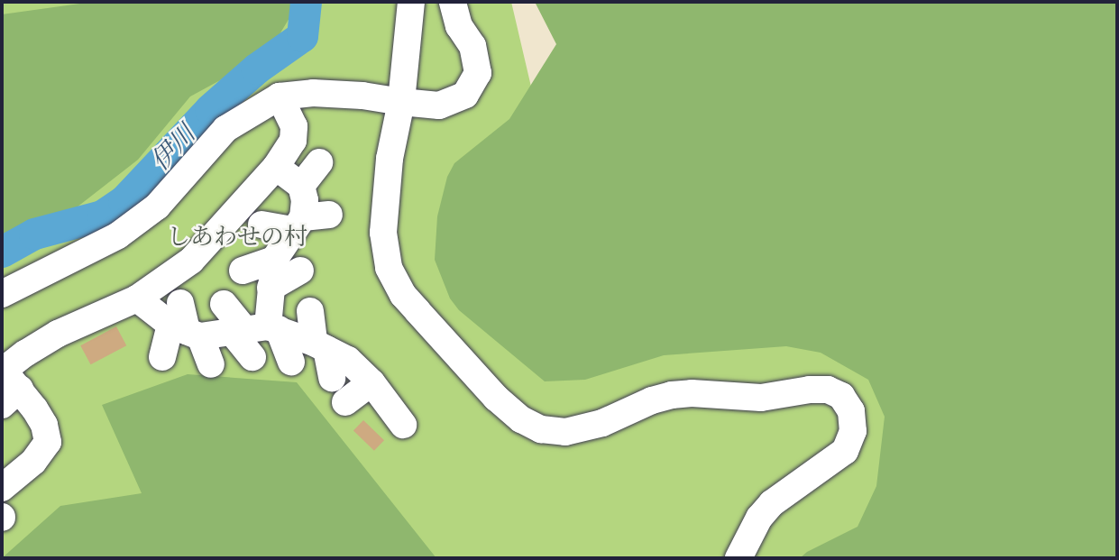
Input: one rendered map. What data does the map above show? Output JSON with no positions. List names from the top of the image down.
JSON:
{
  "water": ["伊川"],
  "parks": ["しあわせの村"]
}
